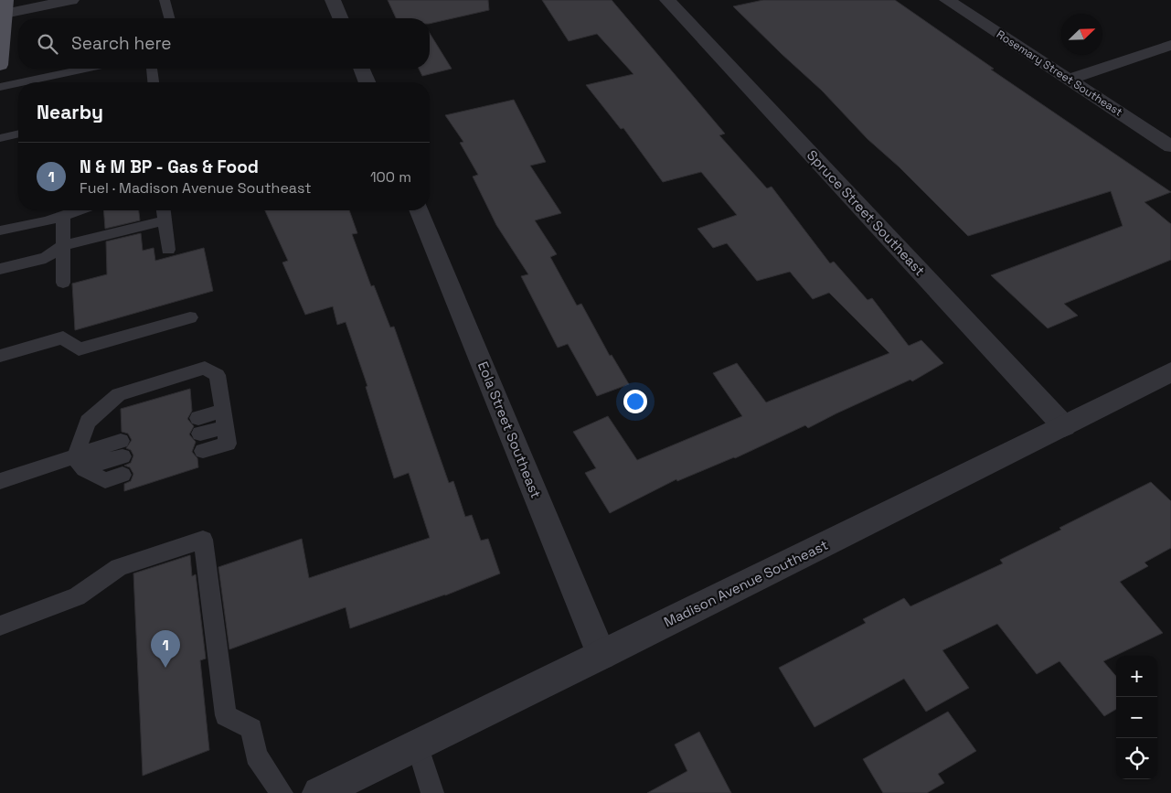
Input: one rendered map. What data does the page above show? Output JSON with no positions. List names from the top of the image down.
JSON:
{
  "streets": {
    "street": [
      "Rosemary Street Southeast",
      "Spruce Street Southeast",
      "Eola Street Southeast",
      "Madison Avenue Southeast"
    ]
  },
  "crossings": [
    ["Spruce Street Southeast", "Madison Avenue Southeast"],
    ["Eola Street Southeast", "Madison Avenue Southeast"]
  ],
  "north": "top right",
  "page": {
    "search": "Search here",
    "heading": "Nearby",
    "list": [
      {
        "mark": "1",
        "name": "N & M BP - Gas & Food",
        "note": "Fuel · Madison Avenue Southeast",
        "value": "100 m"
      }
    ],
    "pins": "1",
    "map_buttons": ["+", "−"]
  }
}
